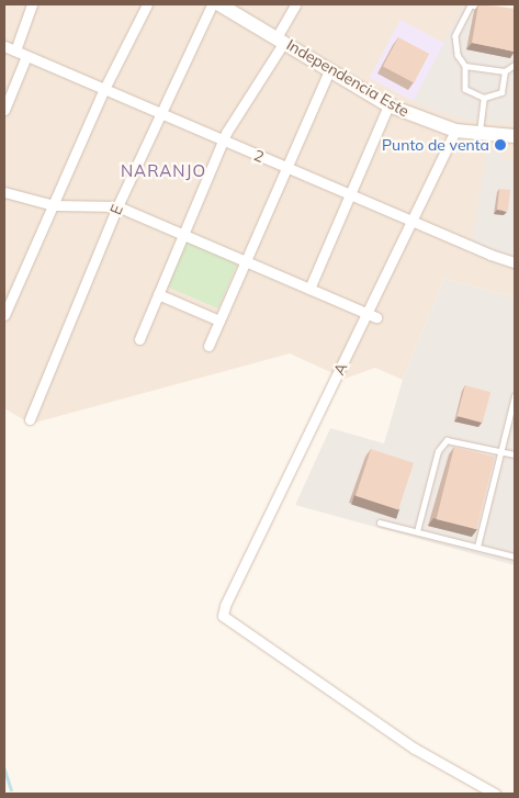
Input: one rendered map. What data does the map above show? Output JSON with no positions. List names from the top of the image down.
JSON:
{
  "streets": {
    "main road": ["Independencia Este"],
    "street": ["2", "E", "A"]
  },
  "crossings": [
    ["Independencia Este", "A"],
    ["2", "E"],
    ["2", "A"]
  ],
  "districts": ["NARANJO"],
  "places": ["Punto de venta"]
}
